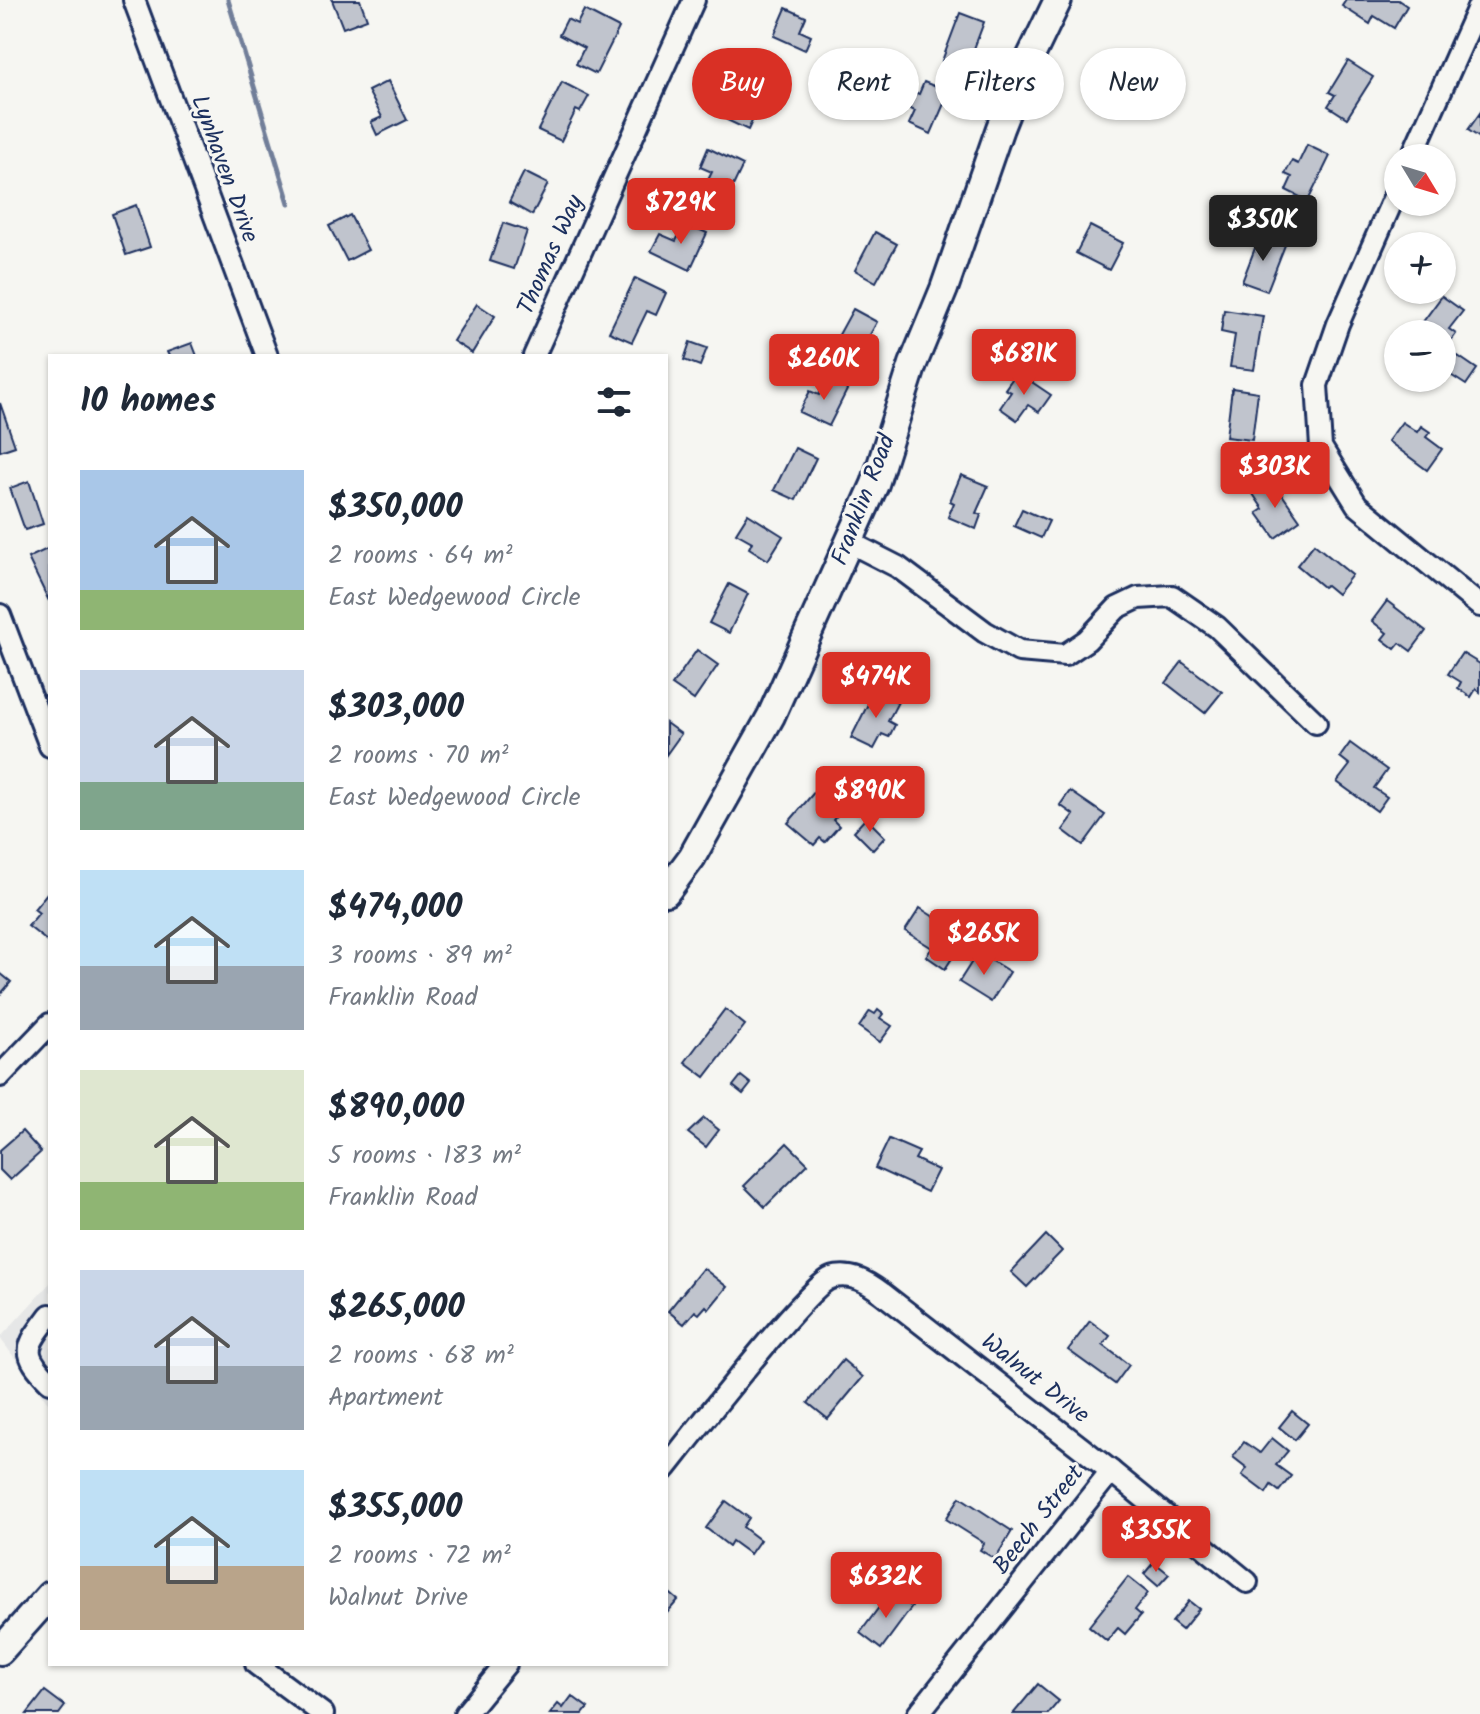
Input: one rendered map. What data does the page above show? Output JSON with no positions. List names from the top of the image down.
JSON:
{
  "streets": {
    "main road": ["Franklin Road"],
    "street": [
      "Lynhaven Drive",
      "Thomas Way",
      "Walnut Drive",
      "Beech Street"
    ]
  },
  "crossings": [
    ["Walnut Drive", "Beech Street"]
  ],
  "north": "bottom right",
  "page": {
    "chip": [
      "Buy",
      "Rent",
      "Filters",
      "New"
    ],
    "map_buttons": ["+", "−"],
    "price": [
      "$729K",
      "$350K",
      "$681K",
      "$260K",
      "$303K",
      "$474K",
      "$890K",
      "$265K",
      "$355K",
      "$632K"
    ],
    "heading": "10 homes",
    "list": [
      {
        "name": "$350,000",
        "note": "2 rooms · 64 m² · East Wedgewood Circle"
      },
      {
        "name": "$303,000",
        "note": "2 rooms · 70 m² · East Wedgewood Circle"
      },
      {
        "name": "$474,000",
        "note": "3 rooms · 89 m² · Franklin Road"
      },
      {
        "name": "$890,000",
        "note": "5 rooms · 183 m² · Franklin Road"
      },
      {
        "name": "$265,000",
        "note": "2 rooms · 68 m² · Apartment"
      },
      {
        "name": "$355,000",
        "note": "2 rooms · 72 m² · Walnut Drive"
      }
    ]
  }
}
